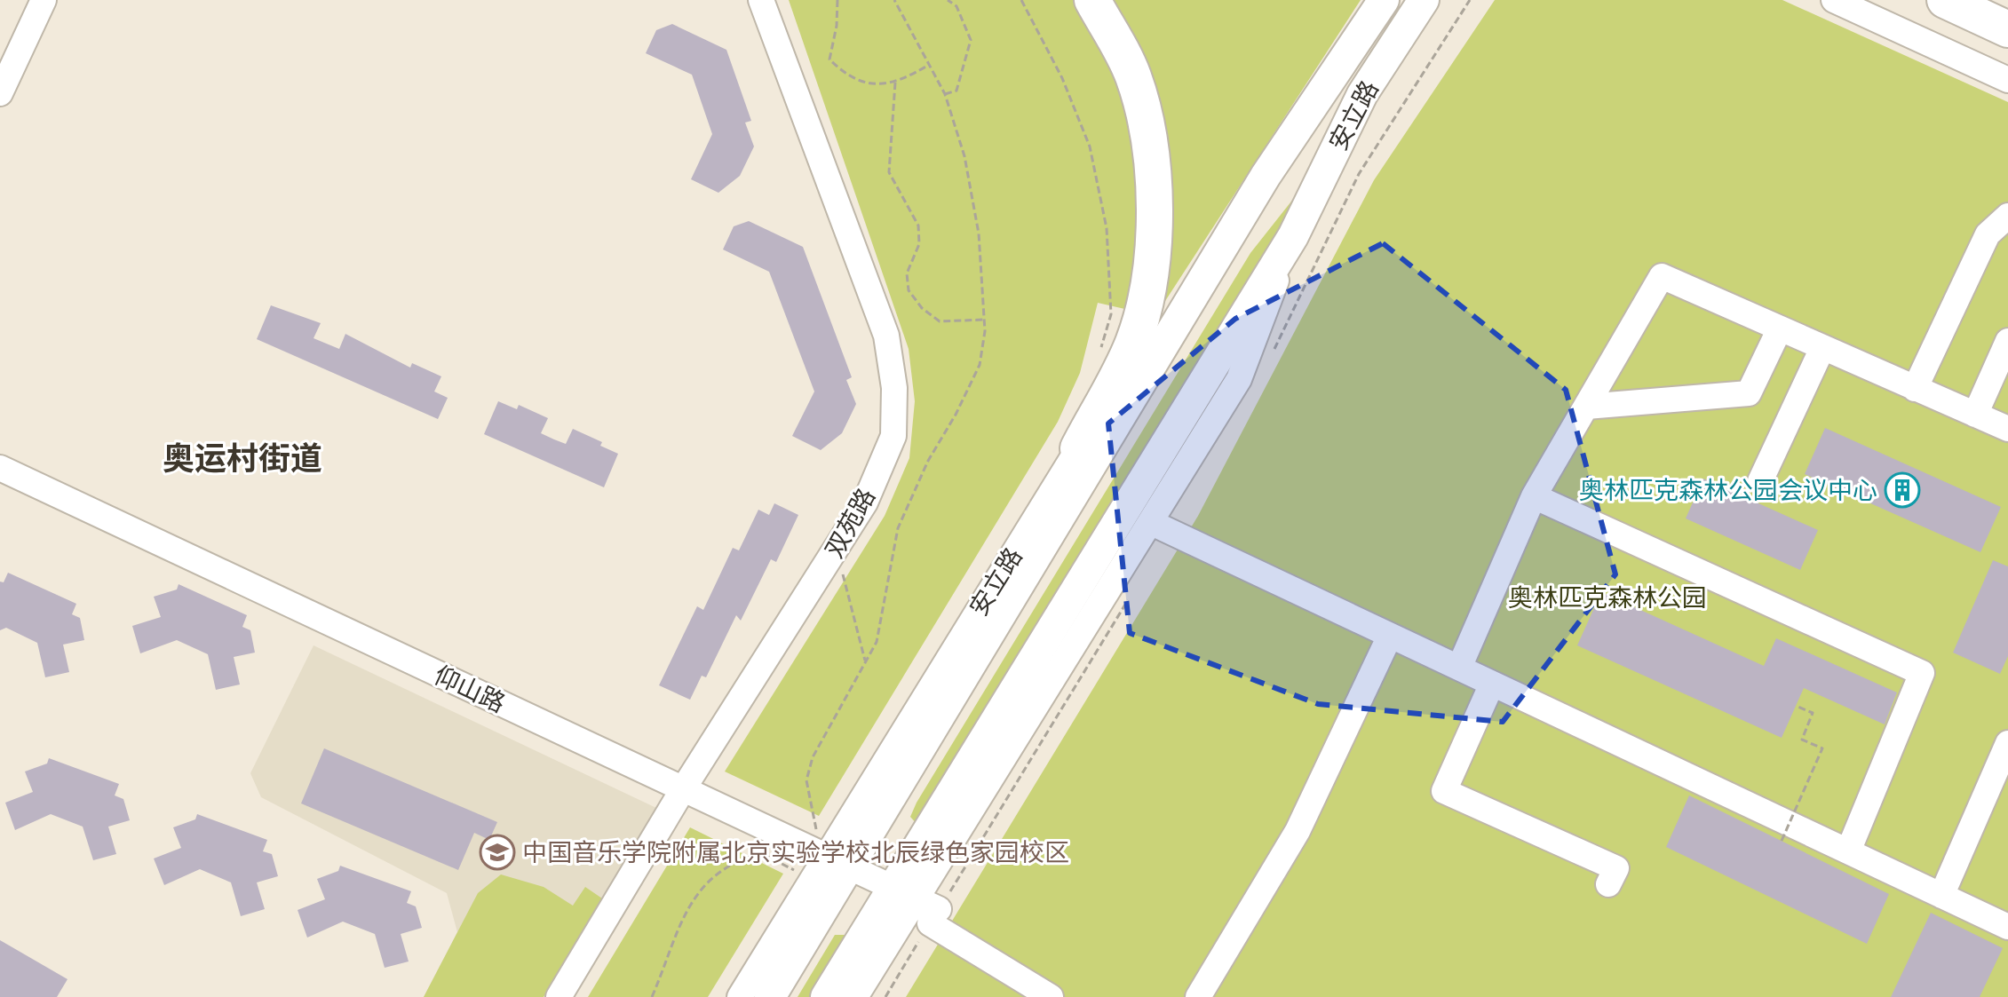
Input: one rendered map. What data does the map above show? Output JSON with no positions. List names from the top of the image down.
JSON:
{
  "streets": {
    "main road": ["安立路"],
    "street": ["双苑路", "仰山路"]
  },
  "crossings": [
    ["安立路", "仰山路"],
    ["双苑路", "仰山路"]
  ],
  "districts": ["奥运村街道"],
  "parks": ["奥林匹克森林公园"],
  "places": {
    "building": ["奥林匹克森林公园会议中心"],
    "school or university": ["中国音乐学院附属北京实验学校北辰绿色家园校区"]
  }
}
